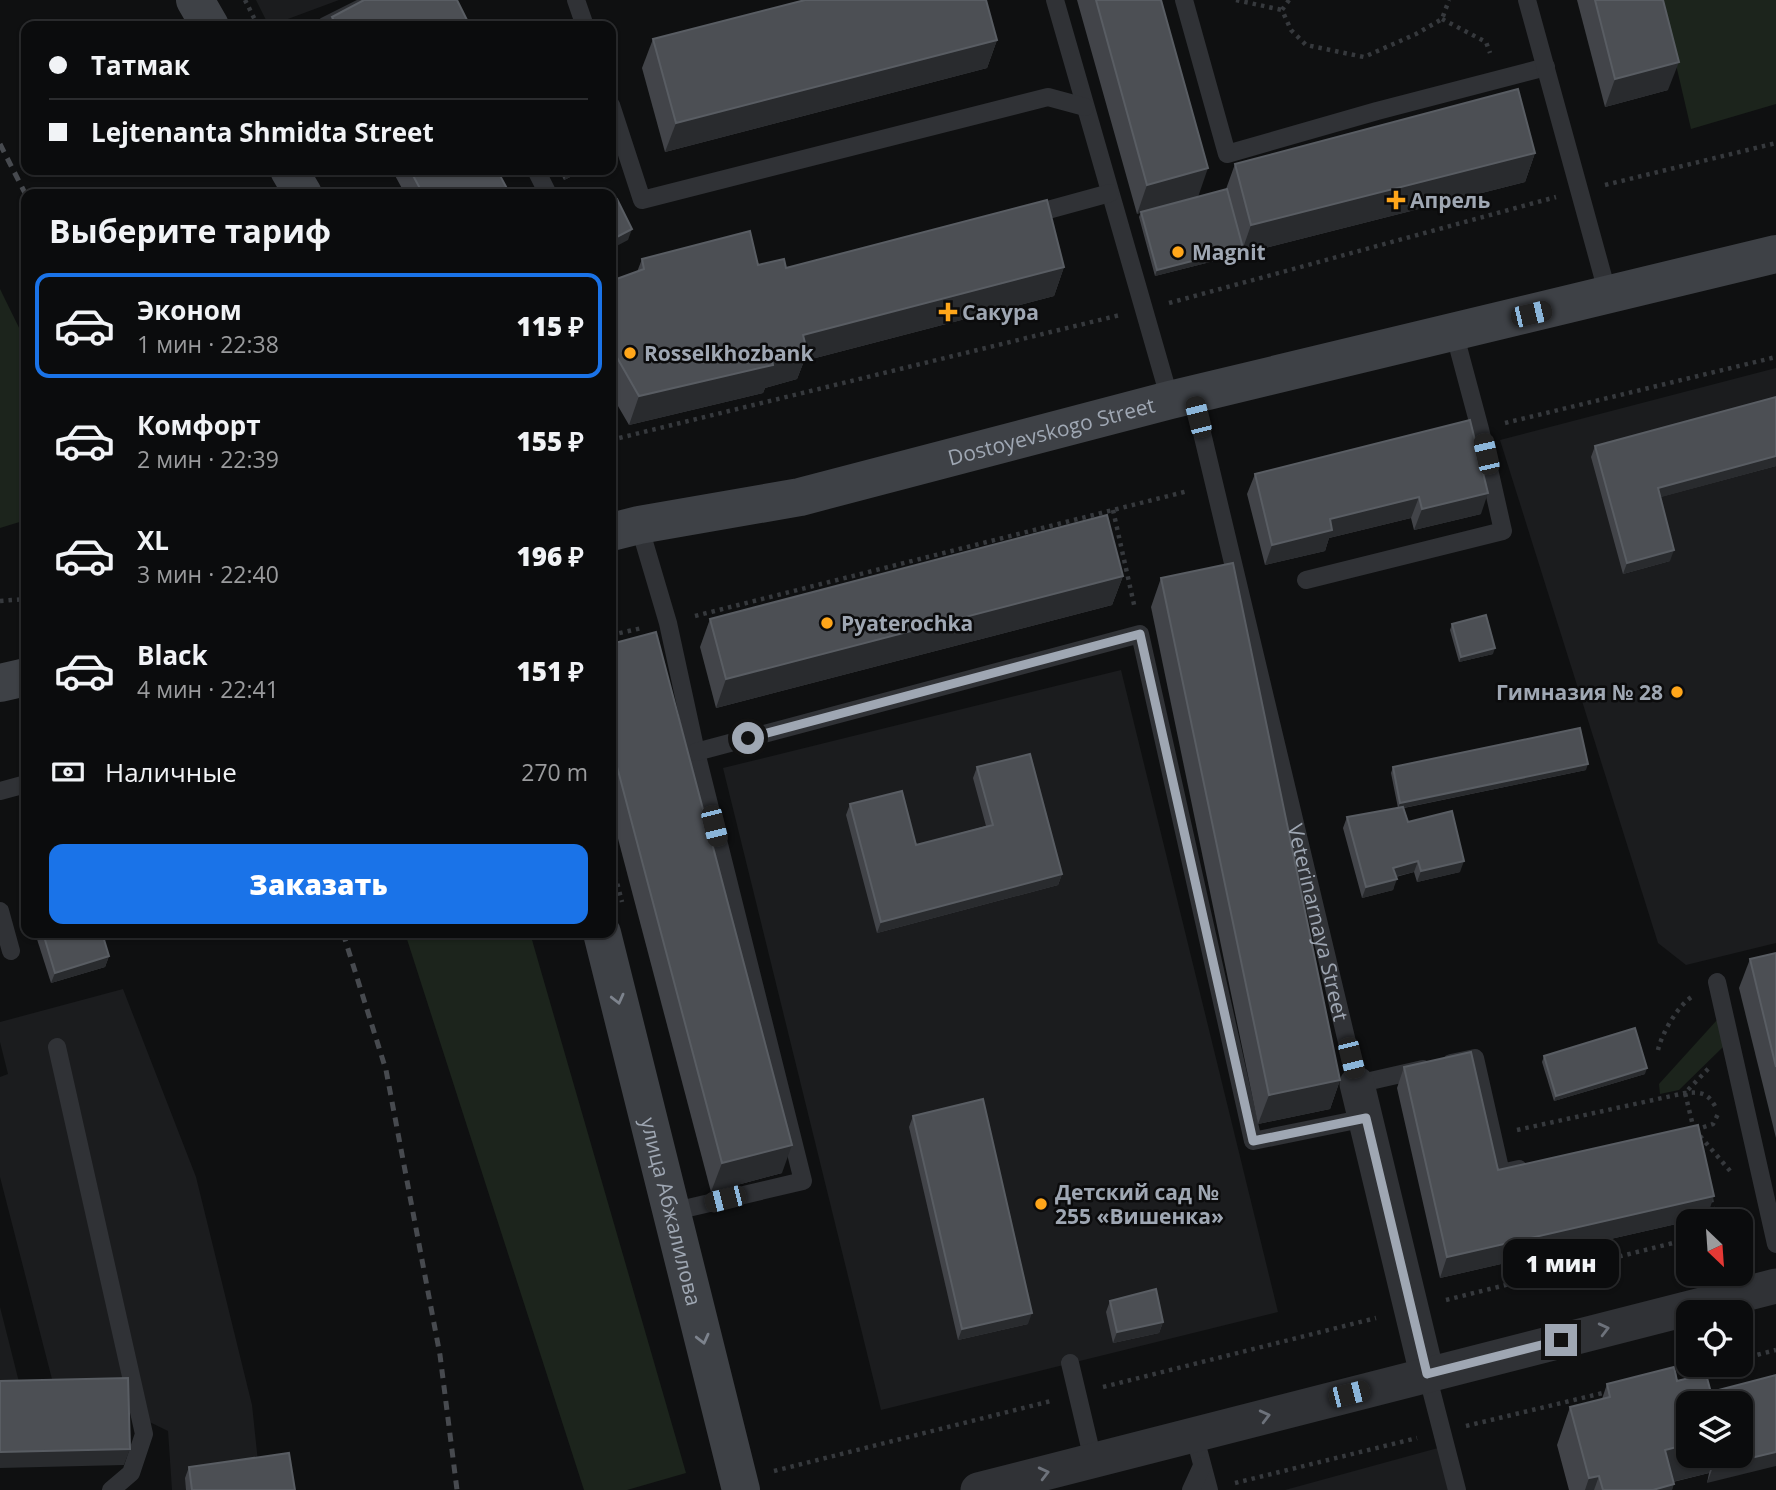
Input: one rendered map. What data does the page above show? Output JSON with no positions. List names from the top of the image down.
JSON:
{
  "streets": {
    "main road": ["Dostoyevskogo Street", "улица Абжалилова"],
    "street": ["Veterinarnaya Street"]
  },
  "crossings": [
    ["Dostoyevskogo Street", "Veterinarnaya Street"]
  ],
  "one_way": ["улица Абжалилова"],
  "places": {
    "health": ["Апрель", "Сакура"],
    "other": [
      "Magnit",
      "Rosselkhozbank",
      "Pyaterochka",
      "Гимназия № 28",
      "Детский сад № 255 «Вишенка»"
    ]
  },
  "north": "bottom right",
  "page": {
    "banner": ["Татмак", "Lejtenanta Shmidta Street"],
    "heading": "Выберите тариф",
    "list": [
      {
        "name": "Эконом",
        "note": "1 мин · 22:38",
        "value": "115 ₽"
      },
      {
        "name": "Комфорт",
        "note": "2 мин · 22:39",
        "value": "155 ₽"
      },
      {
        "name": "XL",
        "note": "3 мин · 22:40",
        "value": "196 ₽"
      },
      {
        "name": "Black",
        "note": "4 мин · 22:41",
        "value": "151 ₽"
      }
    ],
    "pay": ["Наличные", "270 m"],
    "buttons": "Заказать",
    "bubble": "1 мин"
  }
}
